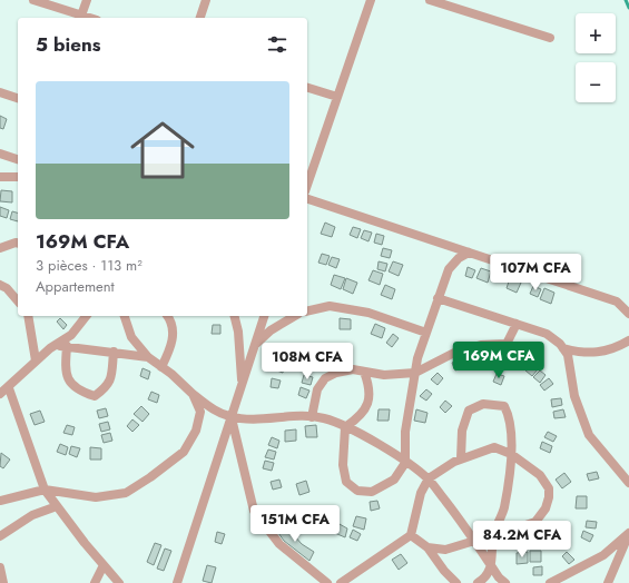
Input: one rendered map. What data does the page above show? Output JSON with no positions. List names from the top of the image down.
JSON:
{
  "page": {
    "map_buttons": ["+", "−"],
    "heading": "5 biens",
    "list": [
      {
        "name": "169M CFA",
        "note": "3 pièces · 113 m² · Appartement"
      }
    ],
    "price": [
      "107M CFA",
      "169M CFA",
      "108M CFA",
      "151M CFA",
      "84.2M CFA"
    ]
  }
}
